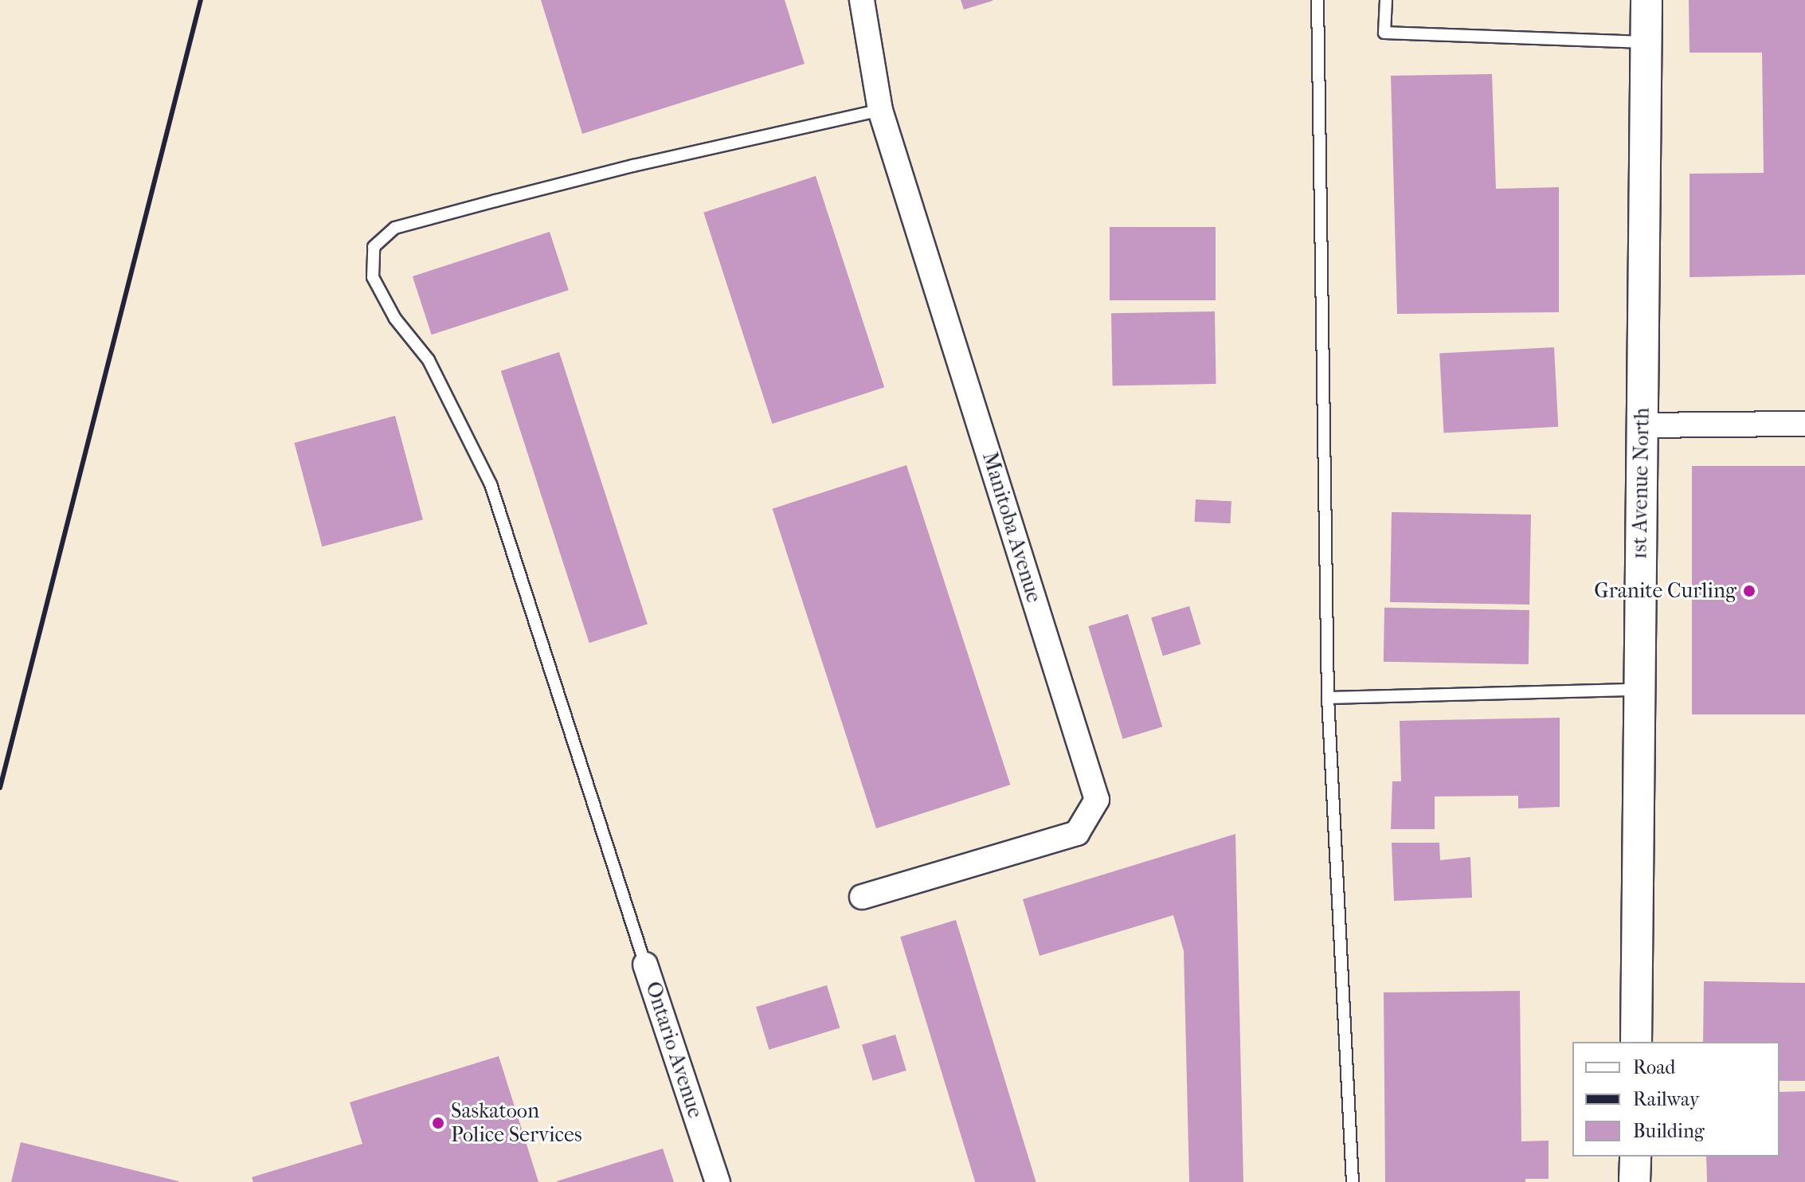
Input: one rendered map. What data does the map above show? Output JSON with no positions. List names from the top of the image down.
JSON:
{
  "streets": {
    "street": ["1st Avenue North", "Manitoba Avenue", "Ontario Avenue"]
  },
  "crossings": [
    ["Manitoba Avenue", "Ontario Avenue"]
  ],
  "places": ["Granite Curling", "Saskatoon Police Services"],
  "legend": ["Road", "Railway", "Building"]
}
